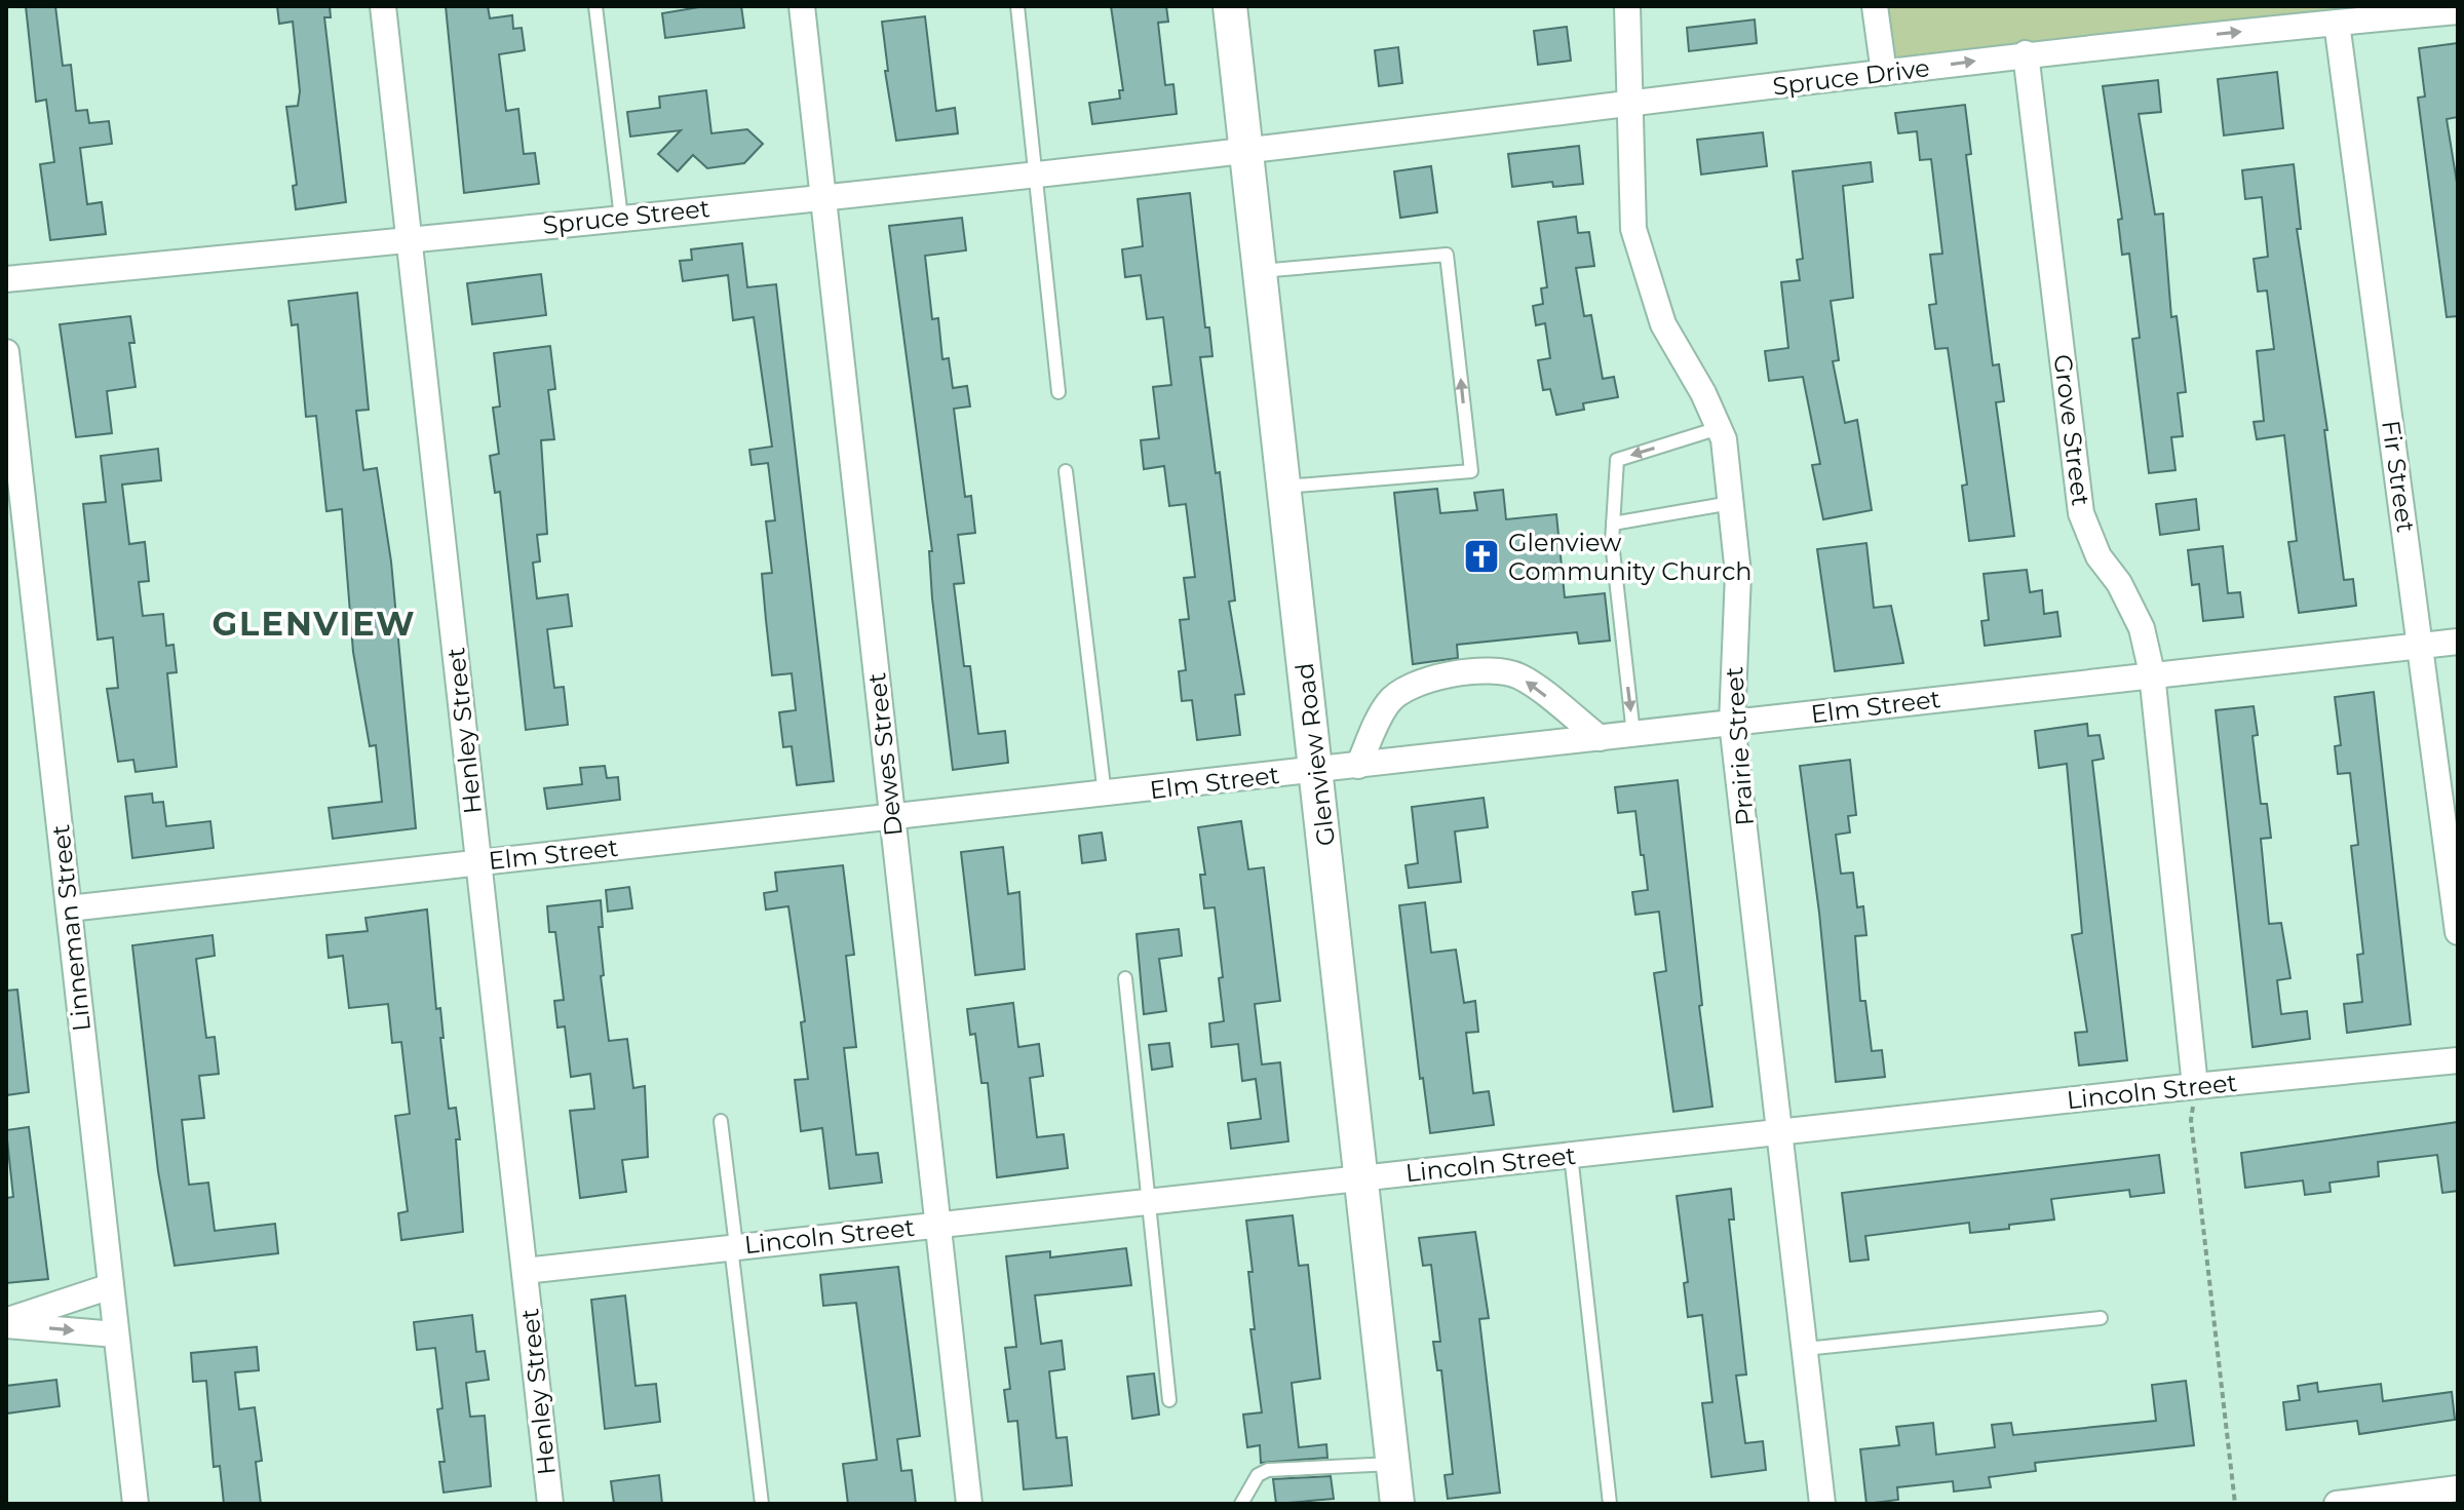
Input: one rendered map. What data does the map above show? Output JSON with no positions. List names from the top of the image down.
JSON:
{
  "streets": {
    "main road": ["Glenview Road"],
    "street": [
      "Spruce Drive",
      "Spruce Street",
      "Grove Street",
      "Fir Street",
      "Elm Street",
      "Henley Street",
      "Prairie Street",
      "Dewes Street",
      "Linneman Street",
      "Lincoln Street"
    ]
  },
  "crossings": [
    ["Spruce Drive", "Spruce Street"],
    ["Spruce Drive", "Grove Street"],
    ["Spruce Drive", "Fir Street"],
    ["Spruce Drive", "Prairie Street"],
    ["Spruce Drive", "Glenview Road"],
    ["Spruce Street", "Henley Street"],
    ["Spruce Street", "Dewes Street"],
    ["Spruce Street", "Glenview Road"],
    ["Grove Street", "Elm Street"],
    ["Grove Street", "Lincoln Street"],
    ["Fir Street", "Elm Street"],
    ["Elm Street", "Henley Street"],
    ["Elm Street", "Prairie Street"],
    ["Elm Street", "Dewes Street"],
    ["Elm Street", "Glenview Road"],
    ["Elm Street", "Linneman Street"],
    ["Henley Street", "Lincoln Street"],
    ["Prairie Street", "Lincoln Street"],
    ["Dewes Street", "Lincoln Street"],
    ["Glenview Road", "Lincoln Street"]
  ],
  "one_way": ["Spruce Drive"],
  "districts": ["GLENVIEW"],
  "places": {
    "church": ["Glenview Community Church"]
  }
}
